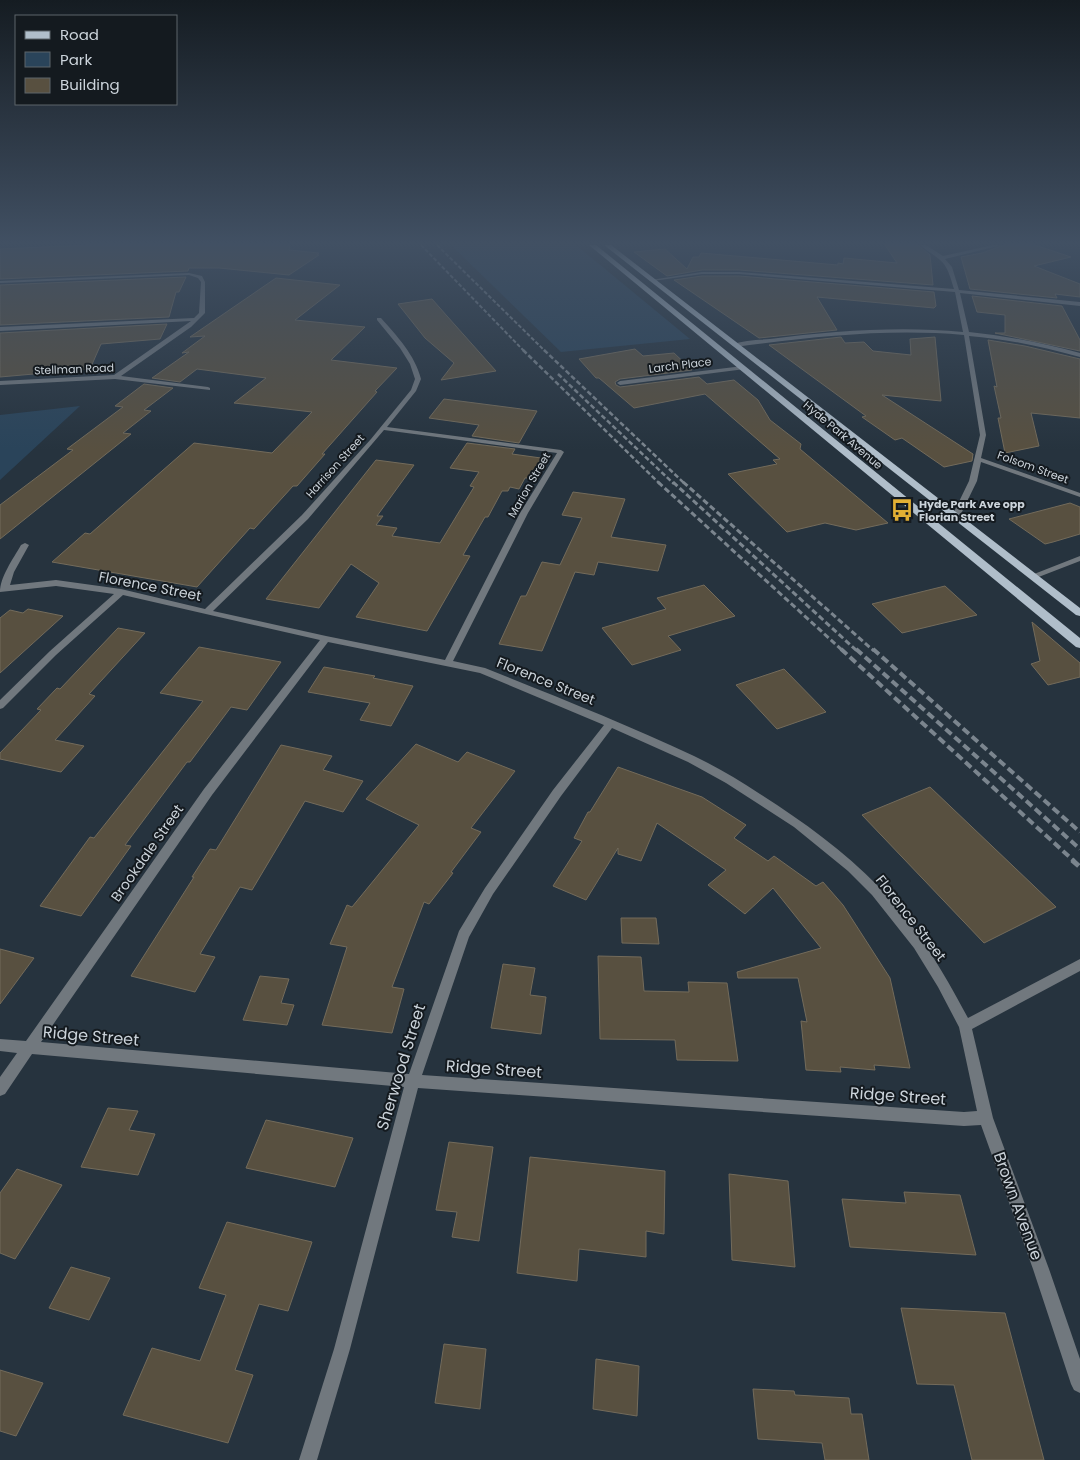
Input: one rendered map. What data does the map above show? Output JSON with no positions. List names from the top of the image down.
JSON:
{
  "streets": {
    "main road": ["Hyde Park Avenue"],
    "street": [
      "Larch Place",
      "Stellman Road",
      "Harrison Street",
      "Folsom Street",
      "Marion Street",
      "Florence Street",
      "Brookdale Street",
      "Ridge Street",
      "Sherwood Street",
      "Brown Avenue"
    ]
  },
  "crossings": [
    ["Larch Place", "Hyde Park Avenue"],
    ["Harrison Street", "Marion Street"],
    ["Harrison Street", "Florence Street"],
    ["Marion Street", "Florence Street"],
    ["Florence Street", "Brookdale Street"],
    ["Florence Street", "Sherwood Street"],
    ["Florence Street", "Brown Avenue"],
    ["Brookdale Street", "Ridge Street"],
    ["Ridge Street", "Sherwood Street"],
    ["Ridge Street", "Brown Avenue"]
  ],
  "places": {
    "bus stop": ["Hyde Park Ave opp Florian Street"]
  },
  "legend": ["Road", "Park", "Building"]
}
